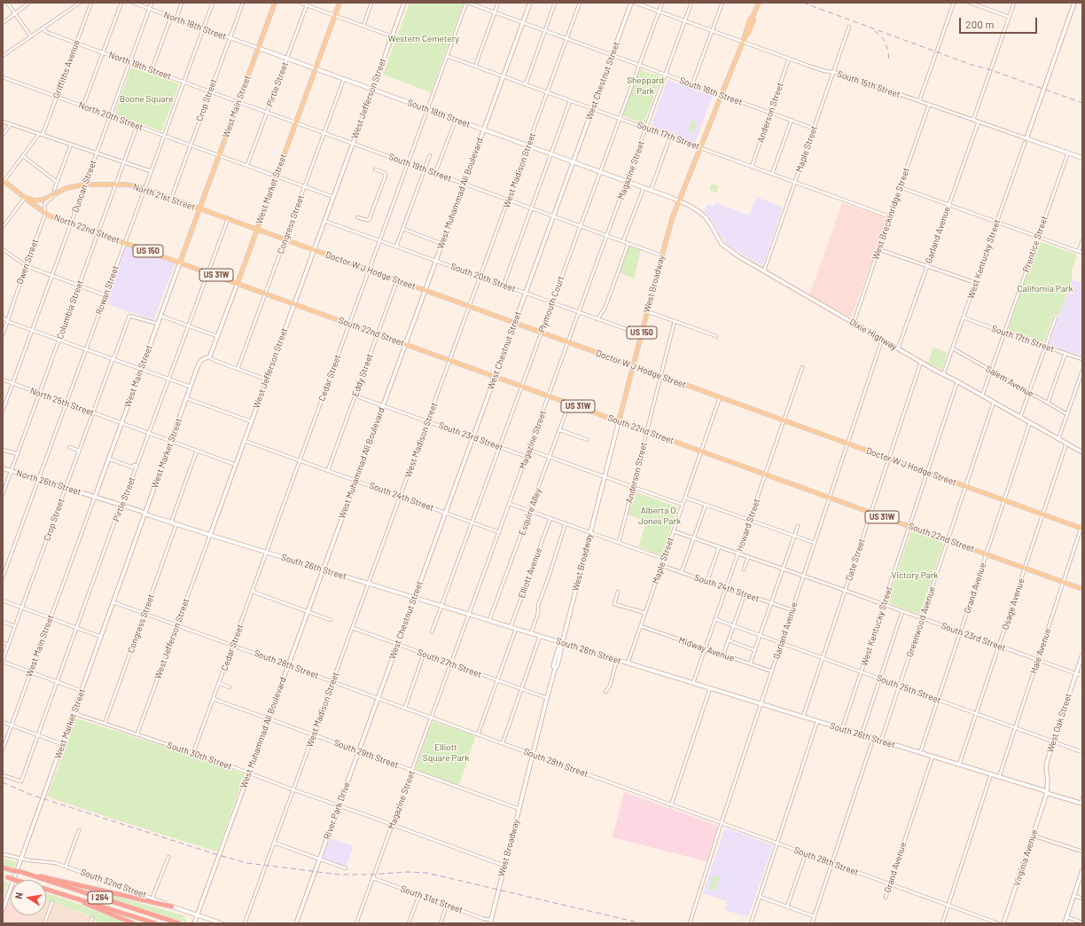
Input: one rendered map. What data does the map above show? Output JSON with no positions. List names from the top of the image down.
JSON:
{
  "streets": {
    "highway": ["I 264"],
    "main road": [
      "West Main Street",
      "West Market Street",
      "North 21st Street",
      "North 22nd Street",
      "US 150",
      "Doctor W J Hodge Street",
      "US 31W",
      "West Broadway",
      "South 22nd Street"
    ],
    "street": [
      "North 18th Street",
      "North 19th Street",
      "Griffiths Avenue",
      "West Chestnut Street",
      "Pirtle Street",
      "South 15th Street",
      "South 16th Street",
      "West Jefferson Street",
      "Crop Street",
      "Anderson Street",
      "South 18th Street",
      "North 20th Street",
      "South 17th Street",
      "Maple Street",
      "South 19th Street",
      "West Madison Street",
      "Magazine Street",
      "Duncan Street",
      "West Muhammad Ali Boulevard",
      "West Breckinridge Street",
      "Congress Street",
      "Garland Avenue",
      "Prentice Street",
      "West Kentucky Street",
      "Owen Street",
      "South 20th Street",
      "Rowan Street",
      "Plymouth Court",
      "Columbia Street",
      "Dixie Highway",
      "Eddy Street",
      "Cedar Street",
      "Salem Avenue",
      "North 25th Street",
      "South 23rd Street",
      "North 26th Street",
      "South 24th Street",
      "Esquire Alley",
      "Howard Street",
      "Date Street",
      "South 26th Street",
      "Elliott Avenue",
      "Grand Avenue",
      "Osage Avenue",
      "Greenwood Avenue",
      "Midway Avenue",
      "Hale Avenue",
      "South 27th Street",
      "South 28th Street",
      "South 25th Street",
      "West Oak Street",
      "South 29th Street",
      "South 30th Street",
      "River Park Drive",
      "Virginia Avenue",
      "South 32nd Street",
      "South 31st Street"
    ]
  },
  "crossings": [
    ["North 18th Street", "Crop Street"],
    ["North 18th Street", "West Main Street"],
    ["North 18th Street", "South 18th Street"],
    ["North 18th Street", "Duncan Street"],
    ["North 18th Street", "Rowan Street"],
    ["North 19th Street", "Griffiths Avenue"],
    ["North 19th Street", "Crop Street"],
    ["North 19th Street", "West Main Street"],
    ["North 19th Street", "South 19th Street"],
    ["North 19th Street", "Duncan Street"],
    ["North 19th Street", "Rowan Street"],
    ["Griffiths Avenue", "North 20th Street"],
    ["West Chestnut Street", "South 16th Street"],
    ["West Chestnut Street", "South 18th Street"],
    ["West Chestnut Street", "South 17th Street"],
    ["West Chestnut Street", "South 19th Street"],
    ["West Chestnut Street", "Doctor W J Hodge Street"],
    ["West Chestnut Street", "South 20th Street"],
    ["West Chestnut Street", "South 22nd Street"],
    ["West Chestnut Street", "South 23rd Street"],
    ["West Chestnut Street", "South 24th Street"],
    ["West Chestnut Street", "South 26th Street"],
    ["West Chestnut Street", "South 27th Street"],
    ["West Chestnut Street", "South 28th Street"],
    ["West Chestnut Street", "River Park Drive"],
    ["Pirtle Street", "South 18th Street"],
    ["Pirtle Street", "South 19th Street"],
    ["Pirtle Street", "Doctor W J Hodge Street"],
    ["Pirtle Street", "South 22nd Street"],
    ["Pirtle Street", "South 26th Street"],
    ["South 15th Street", "Anderson Street"],
    ["South 15th Street", "Maple Street"],
    ["South 15th Street", "Magazine Street"],
    ["South 15th Street", "West Breckinridge Street"],
    ["South 15th Street", "Garland Avenue"],
    ["South 15th Street", "Prentice Street"],
    ["South 15th Street", "West Broadway"],
    ["South 15th Street", "Plymouth Court"],
    ["South 16th Street", "Anderson Street"],
    ["South 16th Street", "Maple Street"],
    ["South 16th Street", "West Madison Street"],
    ["South 16th Street", "Magazine Street"],
    ["South 16th Street", "West Muhammad Ali Boulevard"],
    ["South 16th Street", "West Broadway"],
    ["South 16th Street", "Plymouth Court"],
    ["South 16th Street", "Cedar Street"],
    ["West Jefferson Street", "South 18th Street"],
    ["West Jefferson Street", "South 19th Street"],
    ["West Jefferson Street", "Doctor W J Hodge Street"],
    ["West Jefferson Street", "South 20th Street"],
    ["West Jefferson Street", "South 22nd Street"],
    ["West Jefferson Street", "South 24th Street"],
    ["West Jefferson Street", "South 26th Street"],
    ["West Jefferson Street", "South 28th Street"],
    ["West Jefferson Street", "South 30th Street"],
    ["Crop Street", "West Main Street"],
    ["Crop Street", "North 20th Street"],
    ["Crop Street", "North 21st Street"],
    ["Crop Street", "North 25th Street"],
    ["Crop Street", "North 26th Street"],
    ["West Main Street", "South 18th Street"],
    ["West Main Street", "North 20th Street"],
    ["West Main Street", "South 19th Street"],
    ["West Main Street", "North 21st Street"],
    ["West Main Street", "North 22nd Street"],
    ["West Main Street", "Doctor W J Hodge Street"],
    ["West Main Street", "South 22nd Street"],
    ["West Main Street", "North 25th Street"],
    ["West Main Street", "North 26th Street"],
    ["West Main Street", "South 26th Street"],
    ["Anderson Street", "South 17th Street"],
    ["Anderson Street", "Doctor W J Hodge Street"],
    ["Anderson Street", "South 22nd Street"],
    ["South 18th Street", "West Madison Street"],
    ["South 18th Street", "Magazine Street"],
    ["South 18th Street", "West Market Street"],
    ["South 18th Street", "West Muhammad Ali Boulevard"],
    ["South 18th Street", "Congress Street"],
    ["South 18th Street", "West Broadway"],
    ["South 18th Street", "Plymouth Court"],
    ["South 18th Street", "Dixie Highway"],
    ["South 18th Street", "Cedar Street"],
    ["North 20th Street", "Duncan Street"],
    ["North 20th Street", "Rowan Street"],
    ["North 20th Street", "Columbia Street"],
    ["South 17th Street", "Maple Street"],
    ["South 17th Street", "West Madison Street"],
    ["South 17th Street", "Magazine Street"],
    ["South 17th Street", "West Muhammad Ali Boulevard"],
    ["South 17th Street", "West Breckinridge Street"],
    ["South 17th Street", "Prentice Street"],
    ["South 17th Street", "West Kentucky Street"],
    ["South 17th Street", "West Broadway"],
    ["South 17th Street", "Plymouth Court"],
    ["South 17th Street", "Cedar Street"],
    ["Maple Street", "Doctor W J Hodge Street"],
    ["Maple Street", "South 22nd Street"],
    ["Maple Street", "Dixie Highway"],
    ["Maple Street", "South 23rd Street"],
    ["Maple Street", "South 24th Street"],
    ["Maple Street", "South 26th Street"],
    ["Maple Street", "Midway Avenue"],
    ["South 19th Street", "West Madison Street"],
    ["South 19th Street", "Magazine Street"],
    ["South 19th Street", "West Market Street"],
    ["South 19th Street", "West Muhammad Ali Boulevard"],
    ["South 19th Street", "Congress Street"],
    ["South 19th Street", "West Broadway"],
    ["South 19th Street", "Plymouth Court"],
    ["South 19th Street", "Cedar Street"],
    ["West Madison Street", "Doctor W J Hodge Street"],
    ["West Madison Street", "South 20th Street"],
    ["West Madison Street", "South 22nd Street"],
    ["West Madison Street", "South 23rd Street"],
    ["West Madison Street", "South 24th Street"],
    ["West Madison Street", "South 26th Street"],
    ["West Madison Street", "South 27th Street"],
    ["West Madison Street", "South 28th Street"],
    ["West Madison Street", "South 29th Street"],
    ["West Madison Street", "South 30th Street"],
    ["Magazine Street", "Doctor W J Hodge Street"],
    ["Magazine Street", "South 20th Street"],
    ["Magazine Street", "South 22nd Street"],
    ["Magazine Street", "South 23rd Street"],
    ["Magazine Street", "South 24th Street"],
    ["Magazine Street", "South 26th Street"],
    ["Magazine Street", "South 27th Street"],
    ["Magazine Street", "South 28th Street"],
    ["Magazine Street", "South 29th Street"],
    ["Magazine Street", "South 30th Street"],
    ["Magazine Street", "South 31st Street"],
    ["Duncan Street", "North 21st Street"],
    ["Duncan Street", "North 22nd Street"],
    ["Duncan Street", "North 25th Street"],
    ["West Market Street", "Doctor W J Hodge Street"],
    ["West Market Street", "South 22nd Street"],
    ["West Market Street", "South 26th Street"],
    ["West Market Street", "South 28th Street"],
    ["West Market Street", "South 30th Street"],
    ["West Market Street", "South 32nd Street"],
    ["West Muhammad Ali Boulevard", "Doctor W J Hodge Street"],
    ["West Muhammad Ali Boulevard", "South 20th Street"],
    ["West Muhammad Ali Boulevard", "South 22nd Street"],
    ["West Muhammad Ali Boulevard", "South 23rd Street"],
    ["West Muhammad Ali Boulevard", "South 24th Street"],
    ["West Muhammad Ali Boulevard", "South 26th Street"],
    ["West Muhammad Ali Boulevard", "South 28th Street"],
    ["West Muhammad Ali Boulevard", "South 29th Street"],
    ["West Muhammad Ali Boulevard", "South 30th Street"],
    ["West Muhammad Ali Boulevard", "South 32nd Street"],
    ["North 21st Street", "North 22nd Street"],
    ["North 21st Street", "Owen Street"],
    ["North 21st Street", "Doctor W J Hodge Street"],
    ["North 21st Street", "Rowan Street"],
    ["North 21st Street", "Columbia Street"],
    ["West Breckinridge Street", "Dixie Highway"],
    ["Congress Street", "Doctor W J Hodge Street"],
    ["Congress Street", "South 22nd Street"],
    ["Congress Street", "South 26th Street"],
    ["Congress Street", "South 28th Street"],
    ["Congress Street", "South 30th Street"],
    ["North 22nd Street", "Owen Street"],
    ["North 22nd Street", "Rowan Street"],
    ["North 22nd Street", "Columbia Street"],
    ["North 22nd Street", "South 22nd Street"],
    ["Garland Avenue", "Doctor W J Hodge Street"],
    ["Garland Avenue", "South 22nd Street"],
    ["Garland Avenue", "Dixie Highway"],
    ["Garland Avenue", "South 23rd Street"],
    ["Garland Avenue", "South 24th Street"],
    ["Garland Avenue", "South 26th Street"],
    ["Garland Avenue", "Midway Avenue"],
    ["Garland Avenue", "South 28th Street"],
    ["Garland Avenue", "South 25th Street"],
    ["Prentice Street", "Dixie Highway"],
    ["Prentice Street", "Salem Avenue"],
    ["West Kentucky Street", "Doctor W J Hodge Street"],
    ["West Kentucky Street", "South 22nd Street"],
    ["West Kentucky Street", "Dixie Highway"],
    ["West Kentucky Street", "Salem Avenue"],
    ["West Kentucky Street", "South 23rd Street"],
    ["West Kentucky Street", "South 26th Street"],
    ["West Kentucky Street", "South 25th Street"],
    ["Doctor W J Hodge Street", "West Broadway"],
    ["Doctor W J Hodge Street", "Plymouth Court"],
    ["Doctor W J Hodge Street", "Eddy Street"],
    ["Doctor W J Hodge Street", "Cedar Street"],
    ["Doctor W J Hodge Street", "Howard Street"],
    ["Doctor W J Hodge Street", "Date Street"],
    ["Doctor W J Hodge Street", "Grand Avenue"],
    ["Doctor W J Hodge Street", "Osage Avenue"],
    ["Doctor W J Hodge Street", "Greenwood Avenue"],
    ["Doctor W J Hodge Street", "Hale Avenue"],
    ["South 20th Street", "West Broadway"],
    ["South 20th Street", "Plymouth Court"],
    ["South 20th Street", "Cedar Street"],
    ["West Broadway", "South 22nd Street"],
    ["West Broadway", "Dixie Highway"],
    ["West Broadway", "South 26th Street"],
    ["West Broadway", "South 27th Street"],
    ["West Broadway", "South 28th Street"],
    ["West Broadway", "South 29th Street"],
    ["West Broadway", "South 30th Street"],
    ["West Broadway", "South 31st Street"],
    ["Rowan Street", "North 25th Street"],
    ["Rowan Street", "North 26th Street"],
    ["Plymouth Court", "South 22nd Street"],
    ["Plymouth Court", "South 23rd Street"],
    ["Plymouth Court", "South 24th Street"],
    ["Plymouth Court", "South 26th Street"],
    ["Columbia Street", "North 25th Street"],
    ["Columbia Street", "North 26th Street"],
    ["South 22nd Street", "Eddy Street"],
    ["South 22nd Street", "Cedar Street"],
    ["South 22nd Street", "Esquire Alley"],
    ["South 22nd Street", "Howard Street"],
    ["South 22nd Street", "Date Street"],
    ["South 22nd Street", "Grand Avenue"],
    ["South 22nd Street", "Osage Avenue"],
    ["South 22nd Street", "Greenwood Avenue"],
    ["South 22nd Street", "Hale Avenue"],
    ["Dixie Highway", "Date Street"],
    ["Dixie Highway", "Grand Avenue"],
    ["Dixie Highway", "Osage Avenue"],
    ["Dixie Highway", "Greenwood Avenue"],
    ["Eddy Street", "South 23rd Street"],
    ["Eddy Street", "South 24th Street"],
    ["Cedar Street", "South 24th Street"],
    ["Cedar Street", "South 26th Street"],
    ["Cedar Street", "South 28th Street"],
    ["Cedar Street", "South 29th Street"],
    ["Cedar Street", "South 30th Street"],
    ["South 23rd Street", "Howard Street"],
    ["South 23rd Street", "Date Street"],
    ["South 23rd Street", "Grand Avenue"],
    ["South 23rd Street", "Osage Avenue"],
    ["South 23rd Street", "Greenwood Avenue"],
    ["South 23rd Street", "Hale Avenue"],
    ["South 23rd Street", "West Oak Street"],
    ["North 26th Street", "South 26th Street"],
    ["South 24th Street", "Howard Street"],
    ["Esquire Alley", "South 26th Street"],
    ["Howard Street", "South 26th Street"],
    ["Howard Street", "Midway Avenue"],
    ["Howard Street", "South 25th Street"],
    ["Date Street", "South 26th Street"],
    ["Date Street", "South 25th Street"],
    ["South 26th Street", "Elliott Avenue"],
    ["South 26th Street", "Grand Avenue"],
    ["South 26th Street", "Osage Avenue"],
    ["South 26th Street", "Greenwood Avenue"],
    ["South 26th Street", "Hale Avenue"],
    ["South 26th Street", "West Oak Street"],
    ["South 26th Street", "Virginia Avenue"],
    ["Grand Avenue", "South 28th Street"],
    ["Grand Avenue", "South 25th Street"],
    ["Osage Avenue", "South 25th Street"],
    ["Greenwood Avenue", "South 25th Street"],
    ["Hale Avenue", "South 25th Street"],
    ["South 28th Street", "River Park Drive"],
    ["South 25th Street", "West Oak Street"],
    ["West Oak Street", "Virginia Avenue"],
    ["South 29th Street", "River Park Drive"],
    ["South 30th Street", "River Park Drive"]
  ],
  "parks": [
    "Western Cemetery",
    "Sheppard Park",
    "Boone Square",
    "California Park",
    "Alberta O. Jones Park",
    "Victory Park",
    "Elliott Square Park"
  ],
  "scale_bar": "200 m",
  "north": "left"
}
